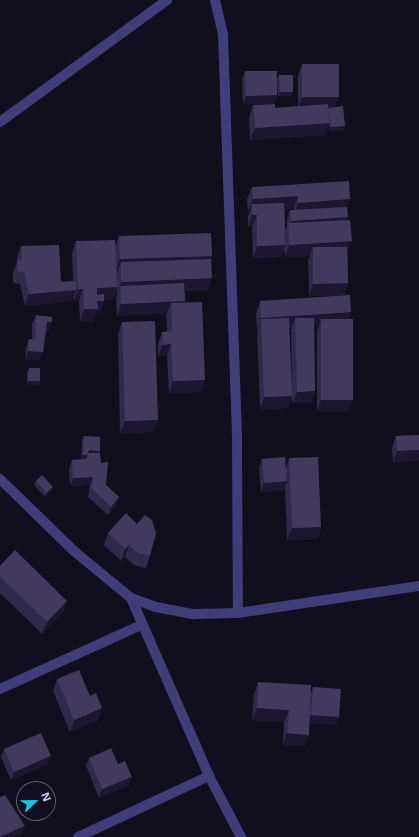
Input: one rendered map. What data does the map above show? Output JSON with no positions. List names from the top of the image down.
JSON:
{
  "north": "right"
}
